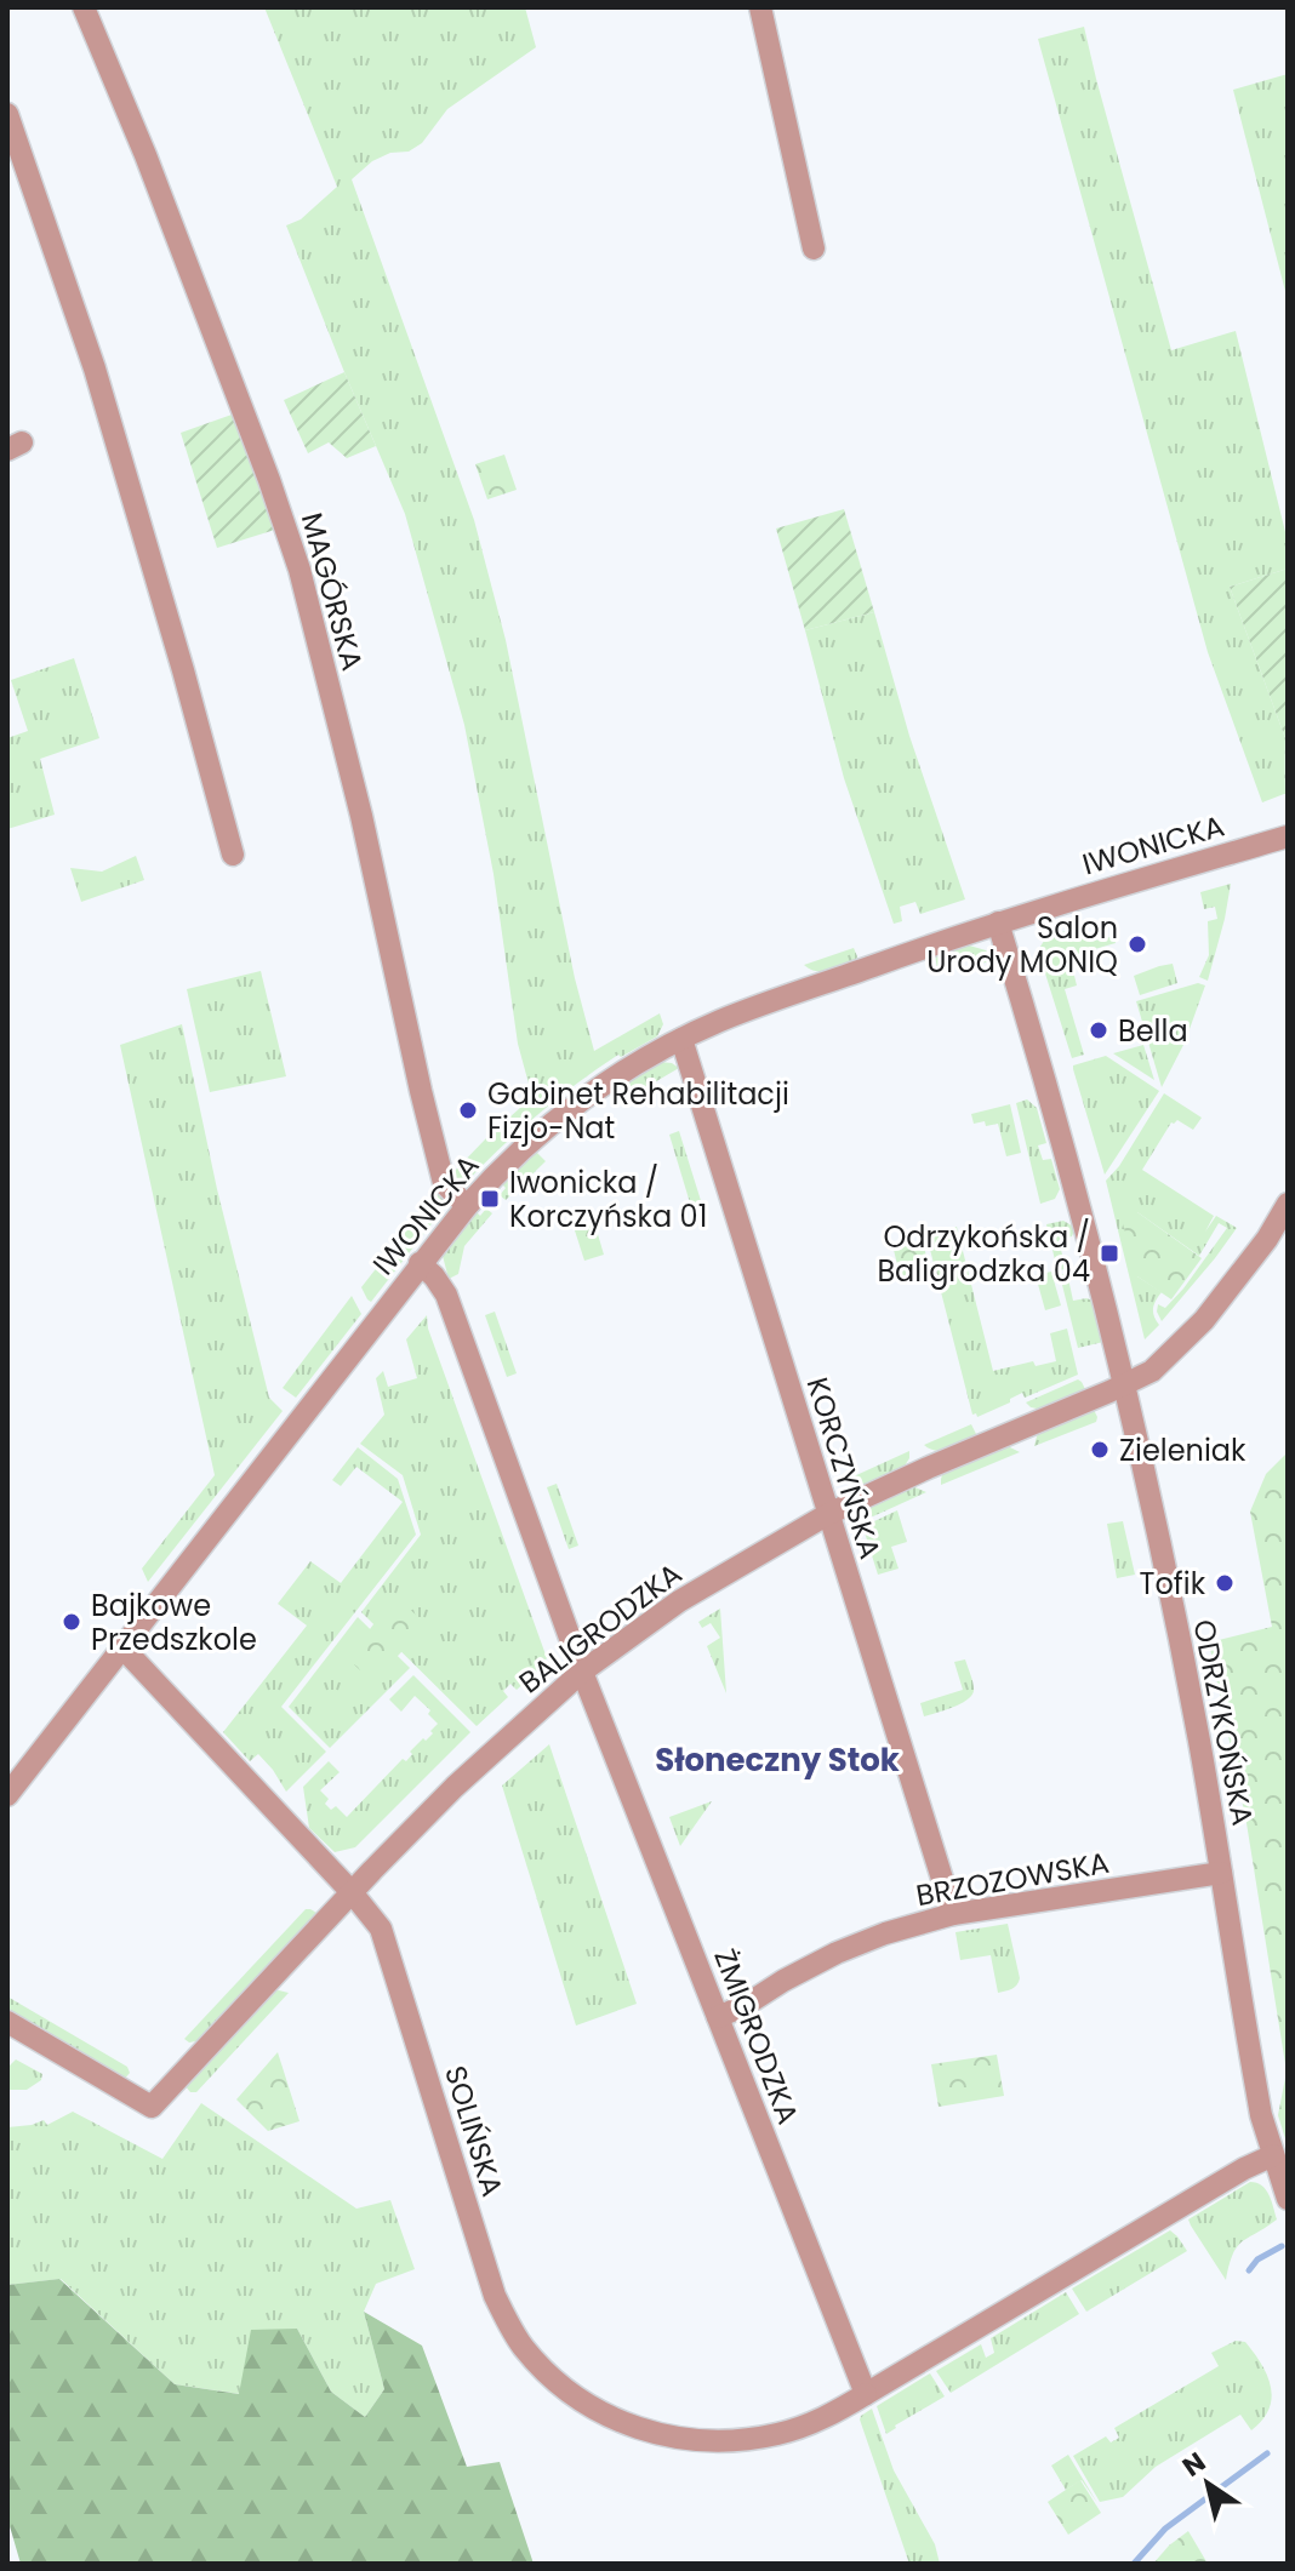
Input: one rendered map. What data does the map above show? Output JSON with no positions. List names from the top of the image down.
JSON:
{
  "streets": {
    "street": [
      "MAGÓRSKA",
      "IWONICKA",
      "KORCZYŃSKA",
      "BALIGRODZKA",
      "ODRZYKOŃSKA",
      "BRZOZOWSKA",
      "ŻMIGRODZKA",
      "SOLIŃSKA"
    ]
  },
  "crossings": [
    ["MAGÓRSKA", "IWONICKA"],
    ["IWONICKA", "KORCZYŃSKA"],
    ["IWONICKA", "ODRZYKOŃSKA"],
    ["IWONICKA", "ŻMIGRODZKA"],
    ["IWONICKA", "SOLIŃSKA"],
    ["KORCZYŃSKA", "BALIGRODZKA"],
    ["KORCZYŃSKA", "BRZOZOWSKA"],
    ["BALIGRODZKA", "ODRZYKOŃSKA"],
    ["BALIGRODZKA", "ŻMIGRODZKA"],
    ["BALIGRODZKA", "SOLIŃSKA"],
    ["ODRZYKOŃSKA", "BRZOZOWSKA"],
    ["BRZOZOWSKA", "ŻMIGRODZKA"],
    ["ŻMIGRODZKA", "SOLIŃSKA"]
  ],
  "districts": ["Słoneczny Stok"],
  "places": {
    "other": [
      "Salon Urody MONIQ",
      "Bella",
      "Gabinet Rehabilitacji Fizjo-Nat",
      "Zieleniak",
      "Tofik",
      "Bajkowe Przedszkole"
    ],
    "transit": ["Iwonicka / Korczyńska 01", "Odrzykońska / Baligrodzka 04"]
  },
  "north": "top left"
}
